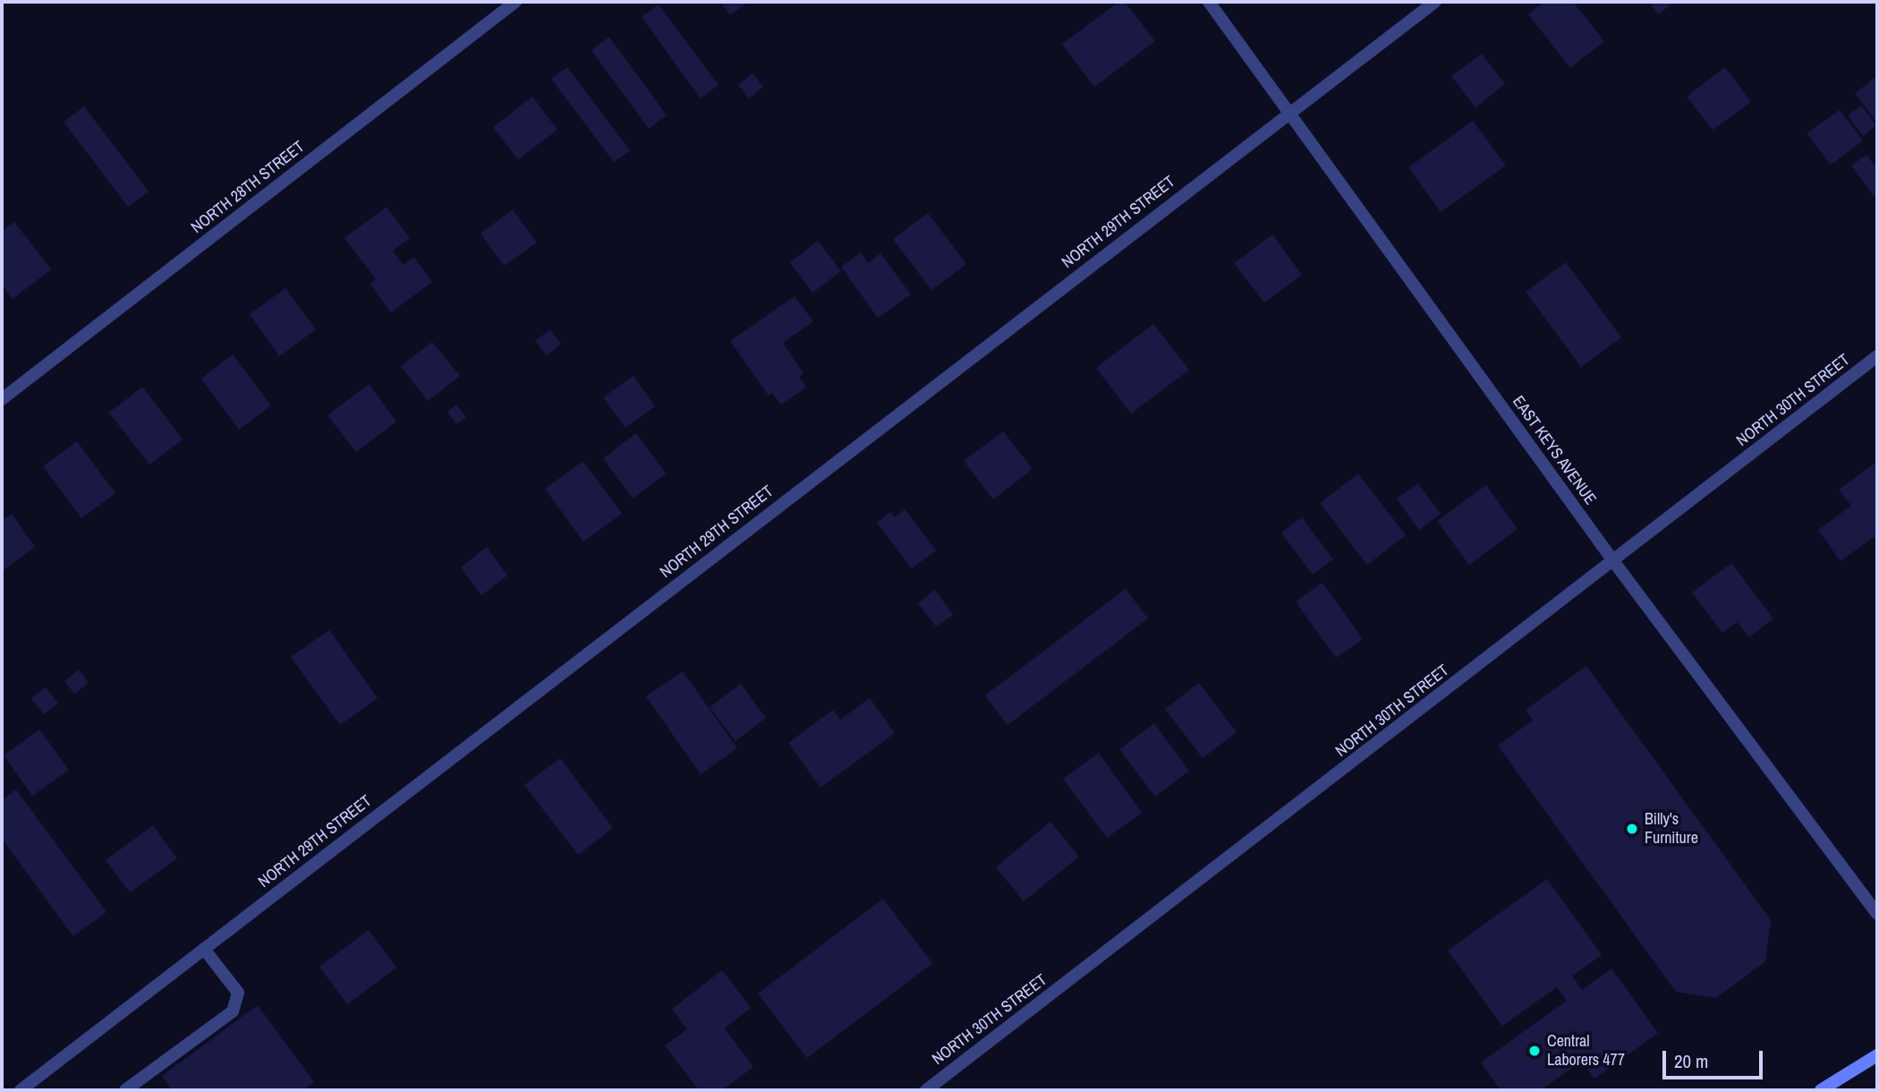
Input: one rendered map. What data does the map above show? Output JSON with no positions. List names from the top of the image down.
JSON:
{
  "streets": {
    "street": [
      "NORTH 28TH STREET",
      "NORTH 29TH STREET",
      "NORTH 30TH STREET",
      "EAST KEYS AVENUE"
    ]
  },
  "crossings": [
    ["NORTH 29TH STREET", "EAST KEYS AVENUE"],
    ["NORTH 30TH STREET", "EAST KEYS AVENUE"]
  ],
  "places": ["Billy's Furniture", "Central Laborers 477"],
  "scale_bar": "20 m"
}
